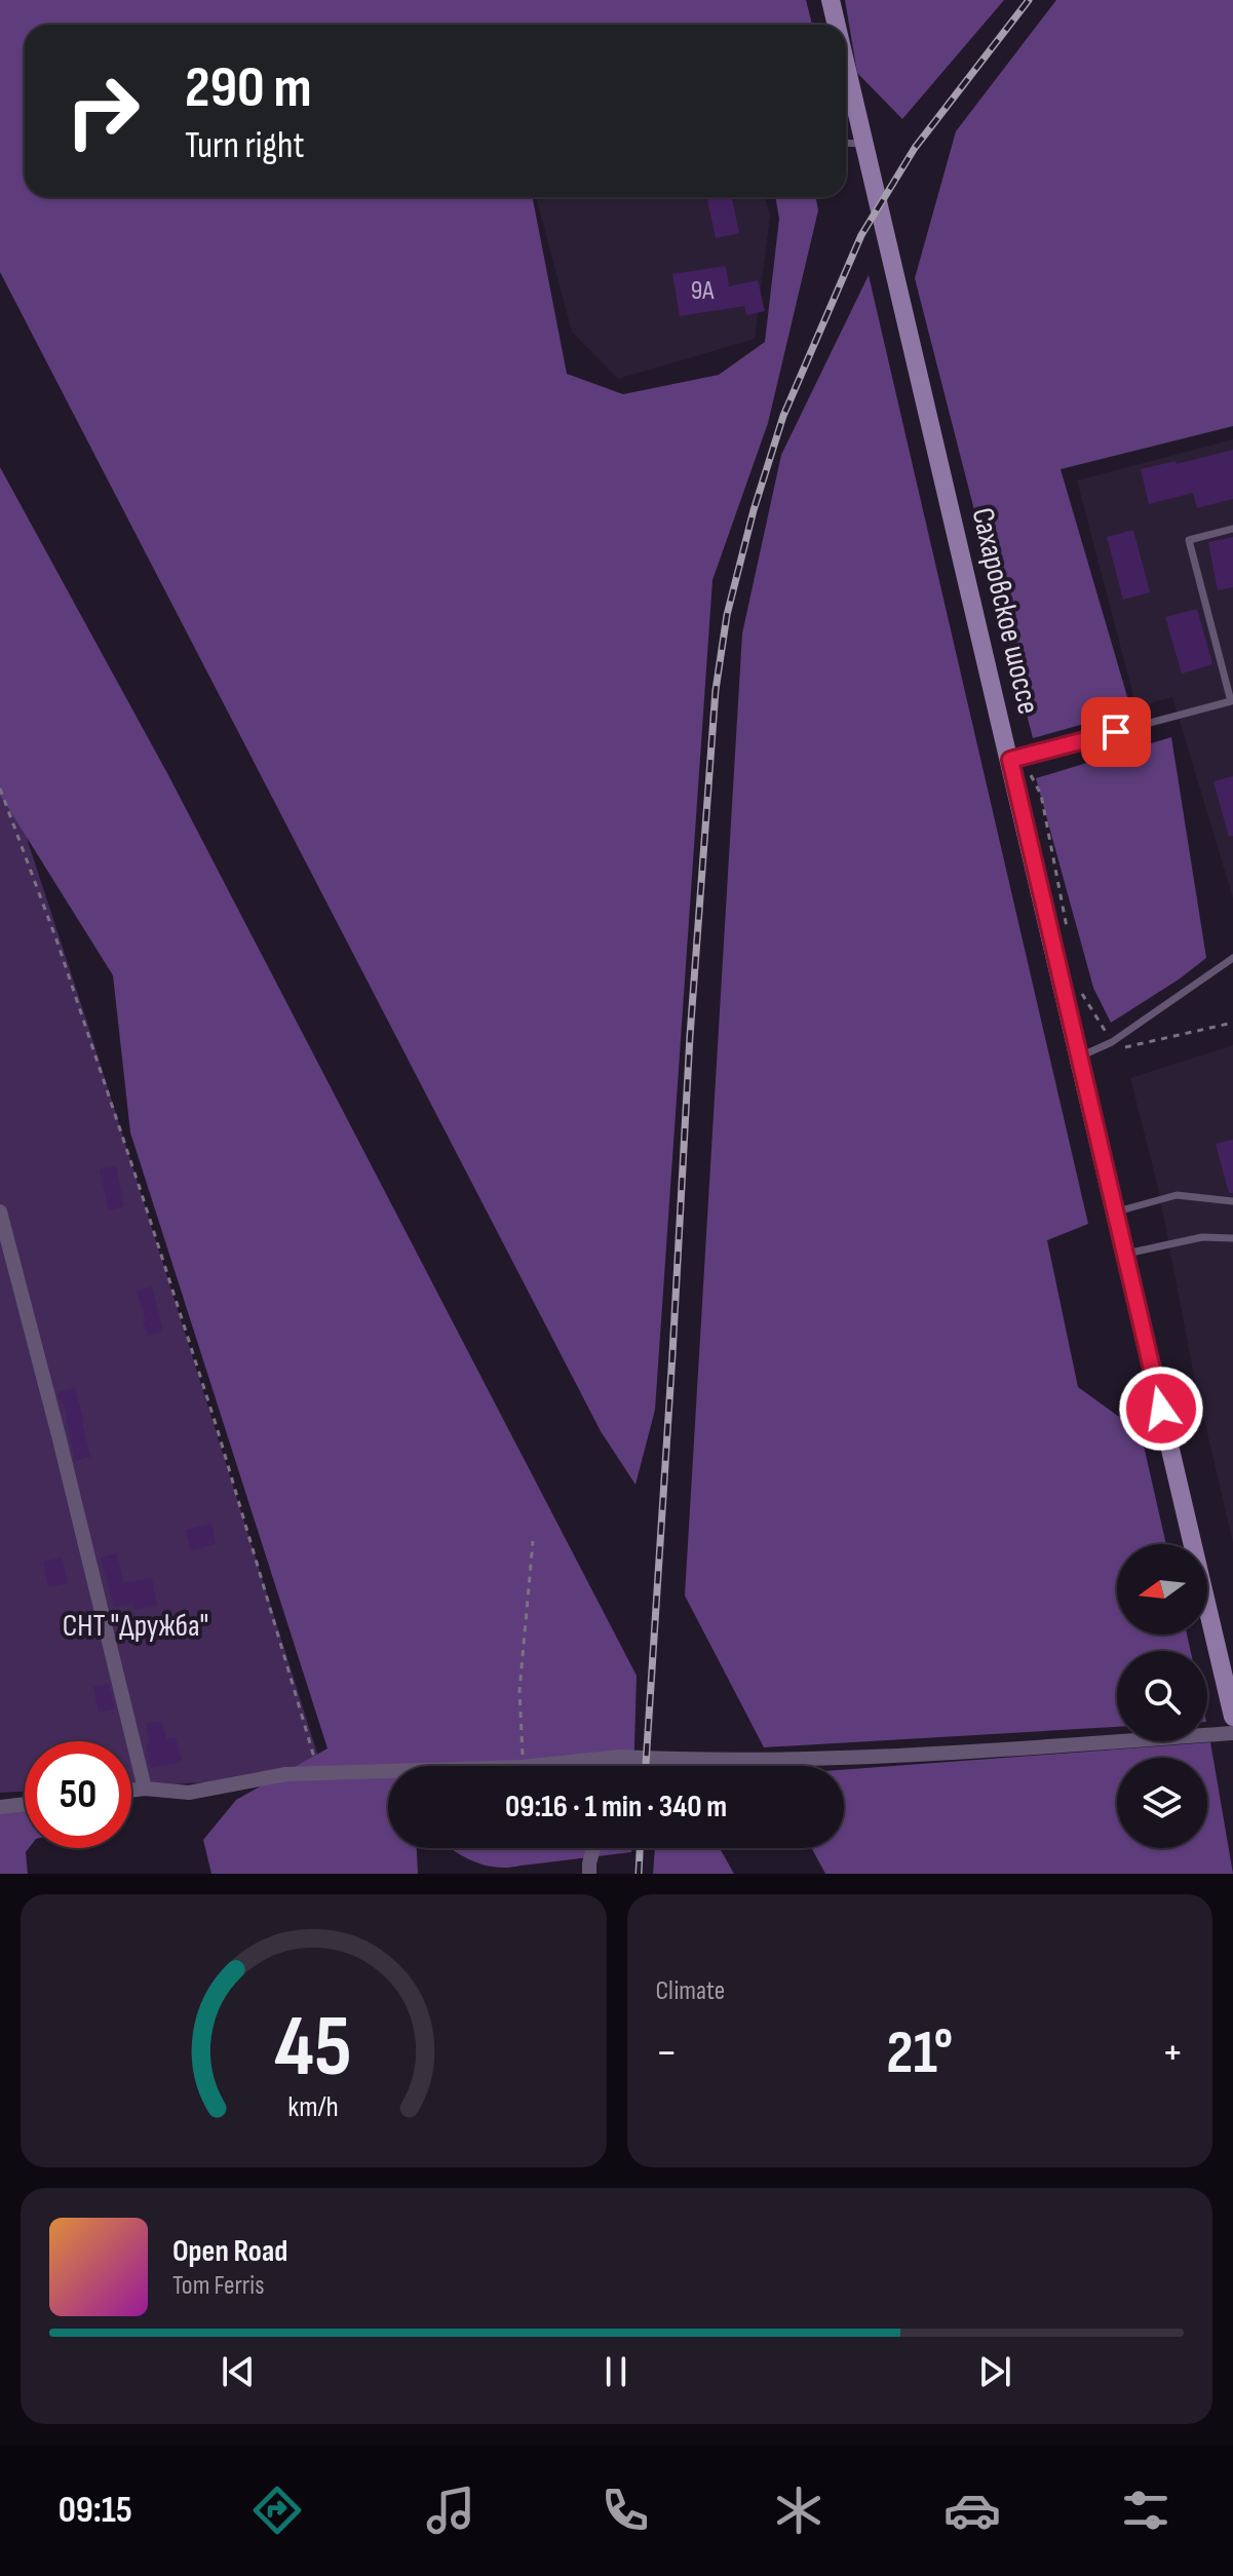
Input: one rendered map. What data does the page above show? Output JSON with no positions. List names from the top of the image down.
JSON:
{
  "streets": {
    "main road": ["Сахаровское шоссе"]
  },
  "parks": ["СНТ \"Дружба\""],
  "house_numbers": ["9А"],
  "north": "left",
  "page": {
    "turn": ["290 m", "Turn right"],
    "limit": "50",
    "trip": "09:16 · 1 min · 340 m",
    "tile": "Climate",
    "heat": ["−", "21°", "+"],
    "song": ["Open Road", "Tom Ferris"],
    "tabs": "09:15",
    "gauge": ["45", "km/h"]
  }
}
